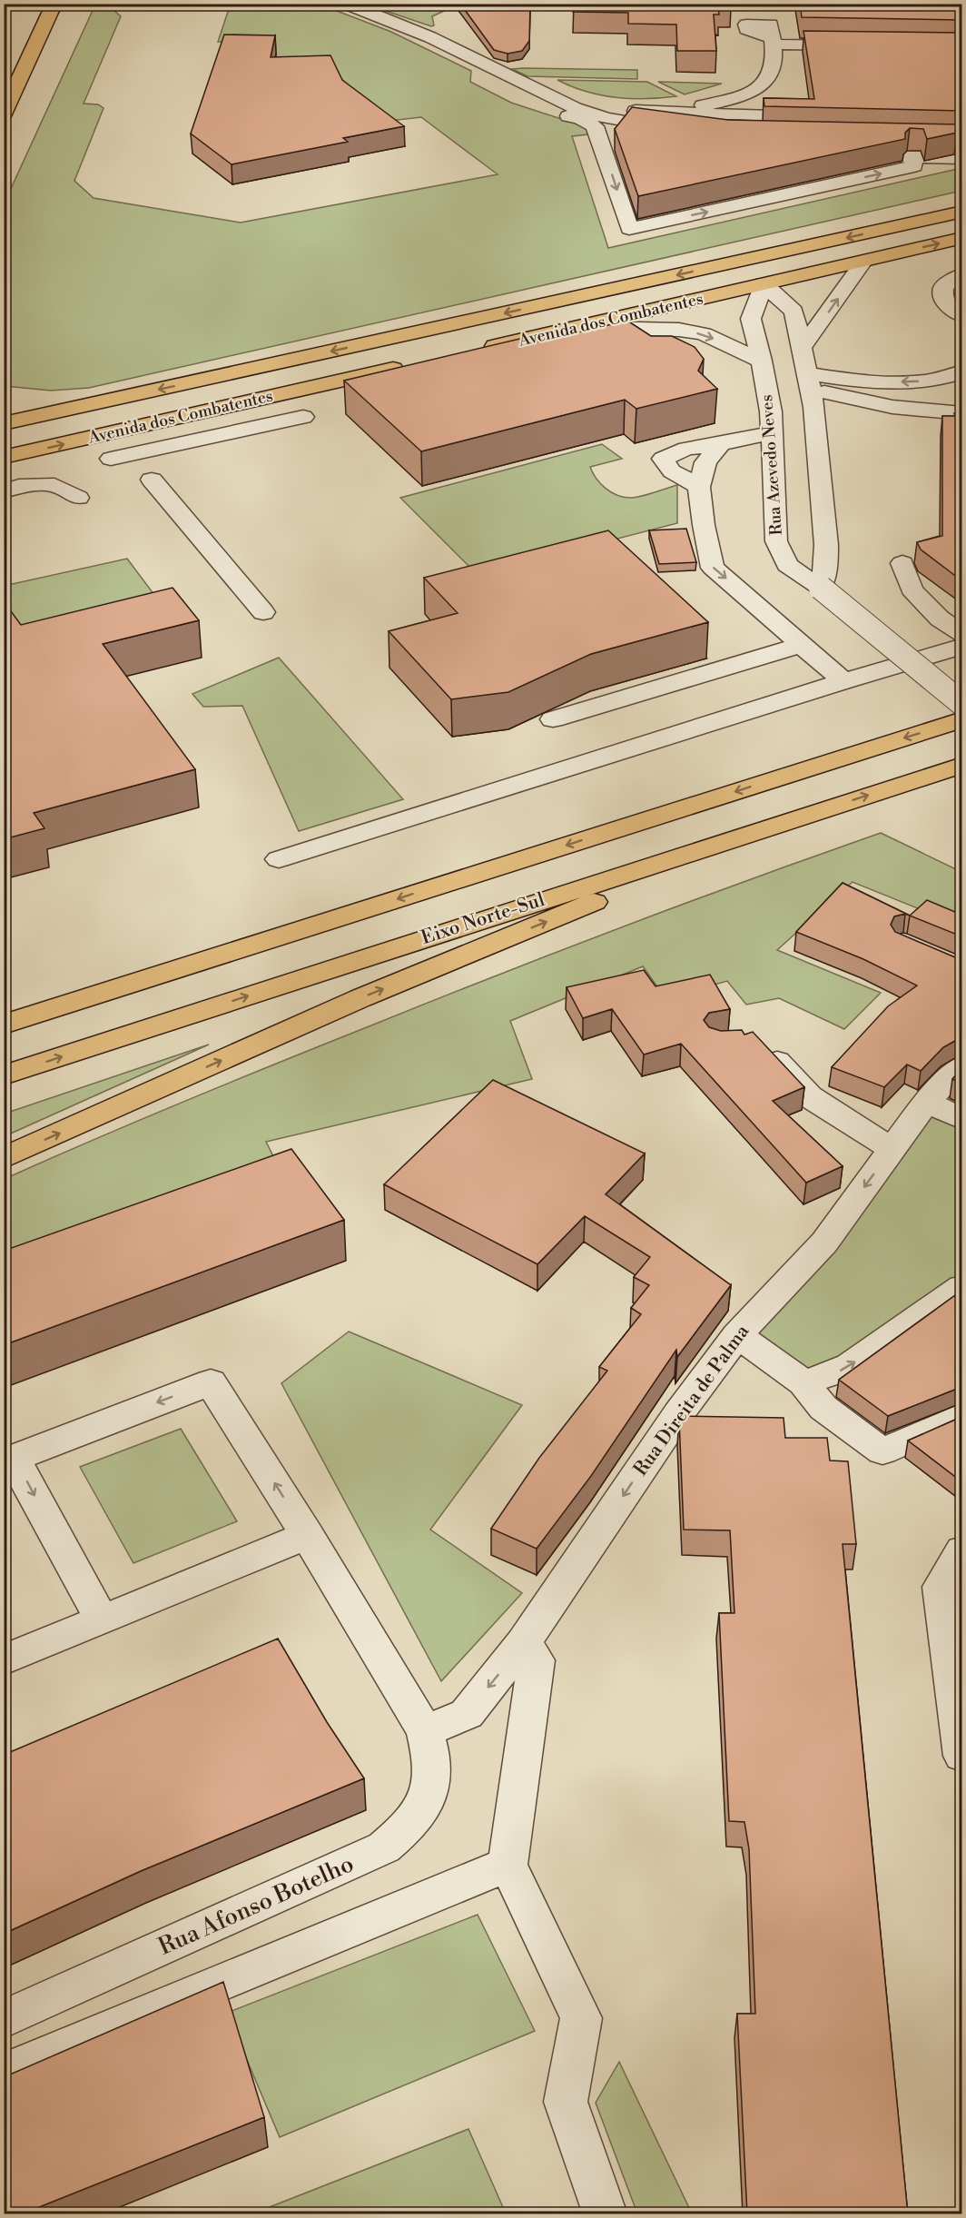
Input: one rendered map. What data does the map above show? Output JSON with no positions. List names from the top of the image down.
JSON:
{
  "streets": {
    "main road": ["Avenida dos Combatentes", "Eixo Norte-Sul"],
    "street": ["Rua Azevedo Neves", "Rua Direita de Palma", "Rua Afonso Botelho"]
  },
  "crossings": [
    ["Avenida dos Combatentes", "Rua Azevedo Neves"],
    ["Rua Direita de Palma", "Rua Afonso Botelho"]
  ],
  "one_way": ["Rua Direita de Palma"]
}
